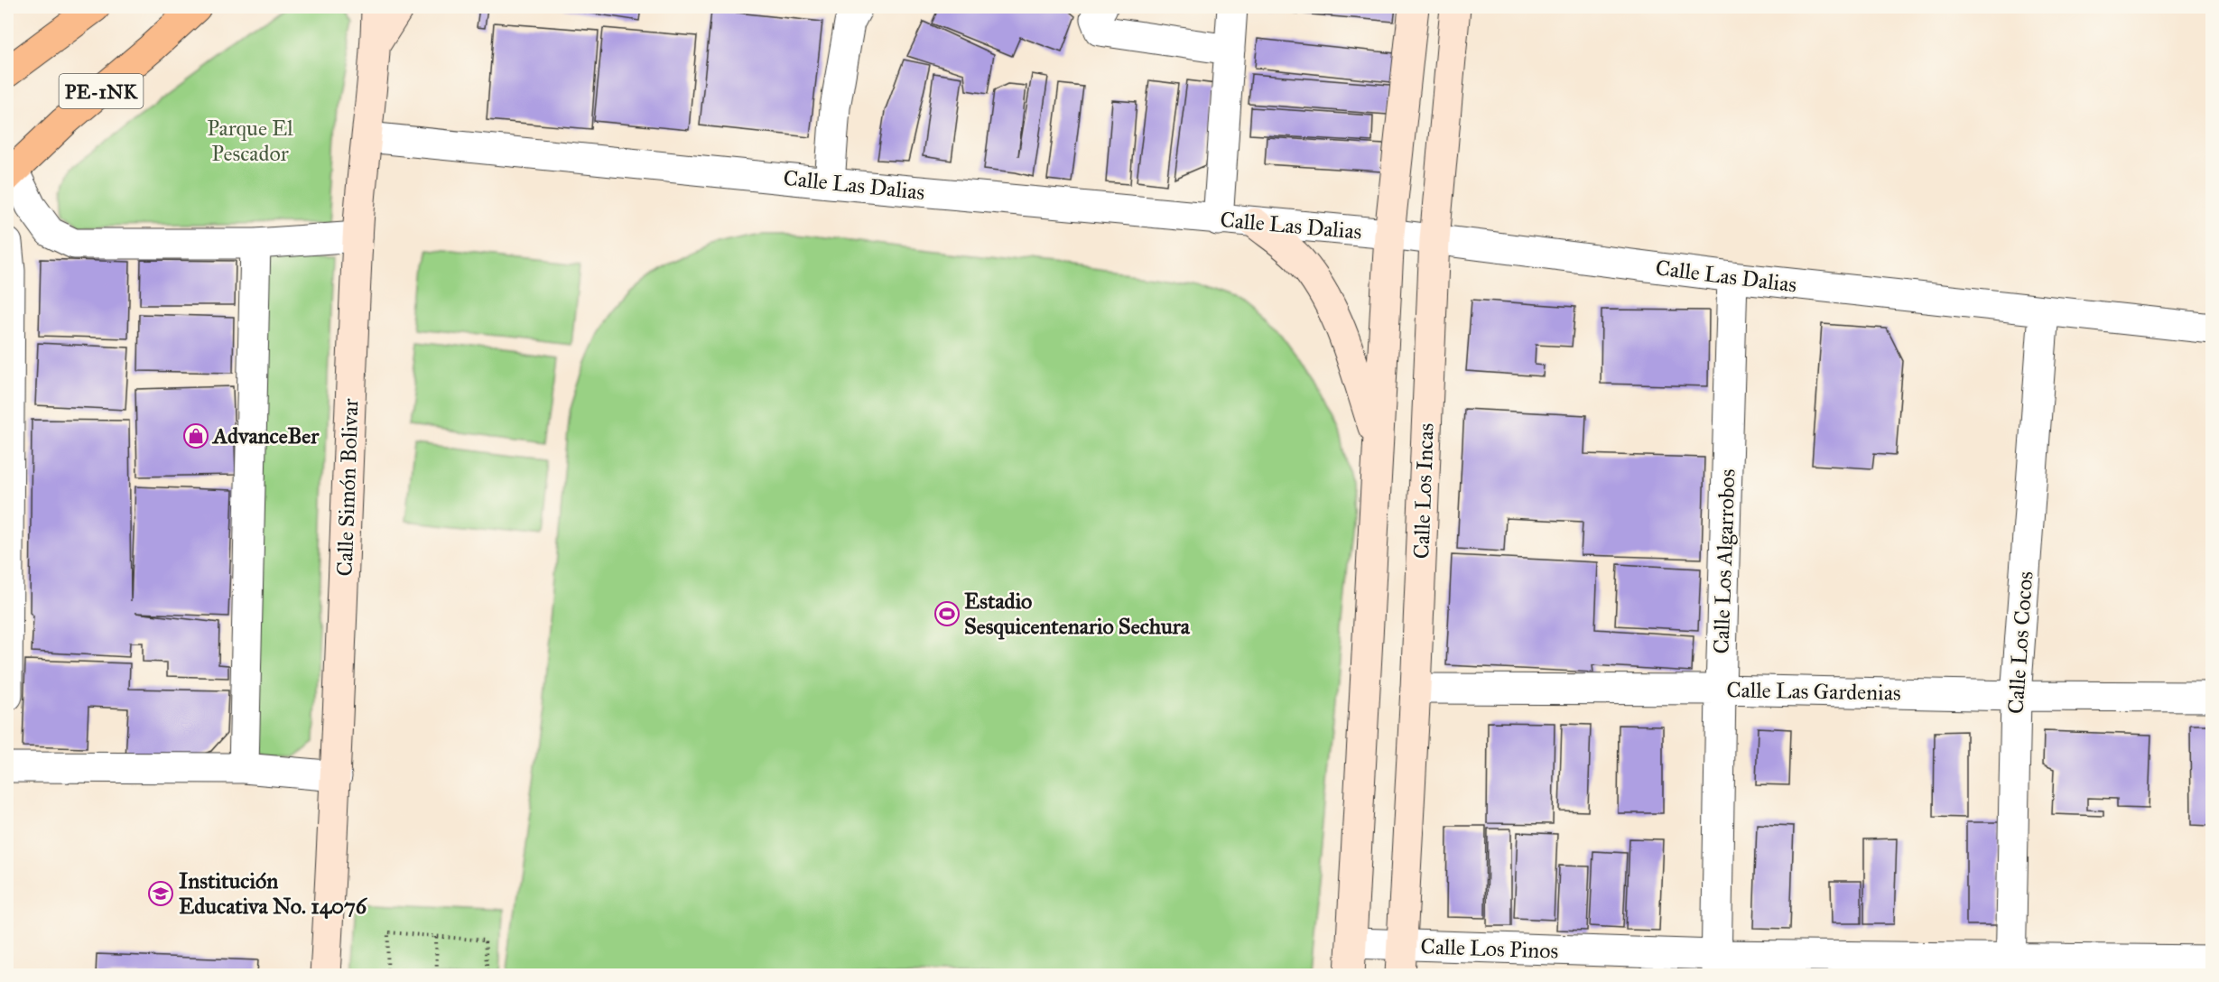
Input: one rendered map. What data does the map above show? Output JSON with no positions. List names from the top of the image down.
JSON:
{
  "streets": {
    "main road": ["PE-1NK"],
    "street": [
      "Calle Las Dalias",
      "Calle Simón Bolivar",
      "Calle Los Incas",
      "Calle Los Algarrobos",
      "Calle Los Cocos",
      "Calle Las Gardenias",
      "Calle Los Pinos"
    ]
  },
  "crossings": [
    ["Calle Las Dalias", "Calle Simón Bolivar"],
    ["Calle Las Dalias", "Calle Los Incas"],
    ["Calle Las Dalias", "Calle Los Algarrobos"],
    ["Calle Las Dalias", "Calle Los Cocos"],
    ["Calle Los Incas", "Calle Las Gardenias"],
    ["Calle Los Incas", "Calle Los Pinos"],
    ["Calle Los Algarrobos", "Calle Las Gardenias"],
    ["Calle Los Algarrobos", "Calle Los Pinos"],
    ["Calle Los Cocos", "Calle Las Gardenias"],
    ["Calle Los Cocos", "Calle Los Pinos"]
  ],
  "parks": ["Parque El Pescador"],
  "places": {
    "shop": ["AdvanceBer"],
    "sports": ["Estadio Sesquicentenario Sechura"],
    "school or university": ["Institución Educativa No. 14076"]
  }
}
